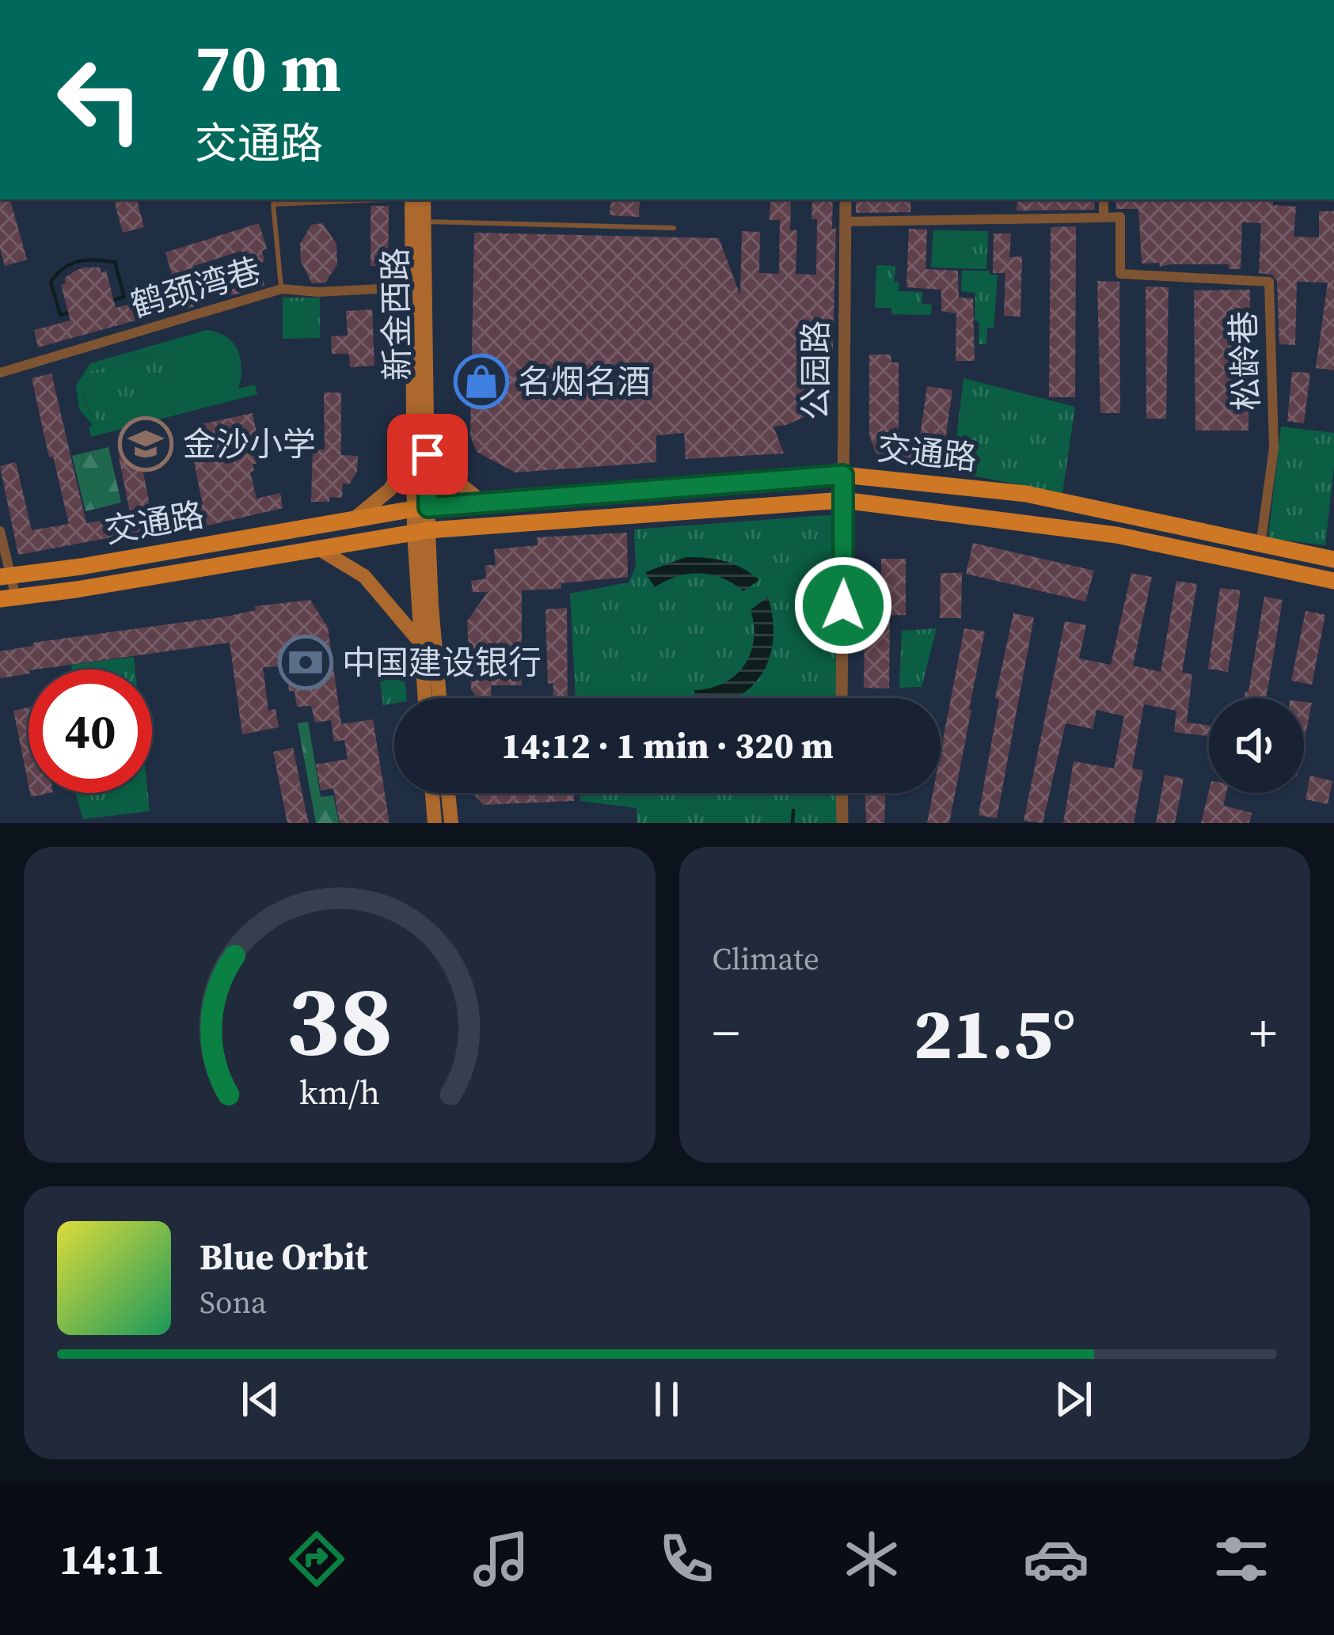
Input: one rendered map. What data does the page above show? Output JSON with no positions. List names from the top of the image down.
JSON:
{
  "streets": {
    "main road": ["新金西路", "交通路"],
    "street": ["鹤颈湾巷", "松龄巷", "公园路"]
  },
  "crossings": [
    ["鹤颈湾巷", "新金西路"],
    ["新金西路", "交通路"],
    ["松龄巷", "交通路"],
    ["公园路", "交通路"]
  ],
  "places": {
    "shop": ["名烟名酒"],
    "school or university": ["金沙小学"],
    "bank": ["中国建设银行"]
  },
  "page": {
    "turn": ["70 m", "交通路"],
    "limit": "40",
    "trip": "14:12 · 1 min · 320 m",
    "tile": "Climate",
    "heat": ["−", "21.5°", "+"],
    "song": ["Blue Orbit", "Sona"],
    "tabs": "14:11",
    "gauge": ["38", "km/h"]
  }
}
